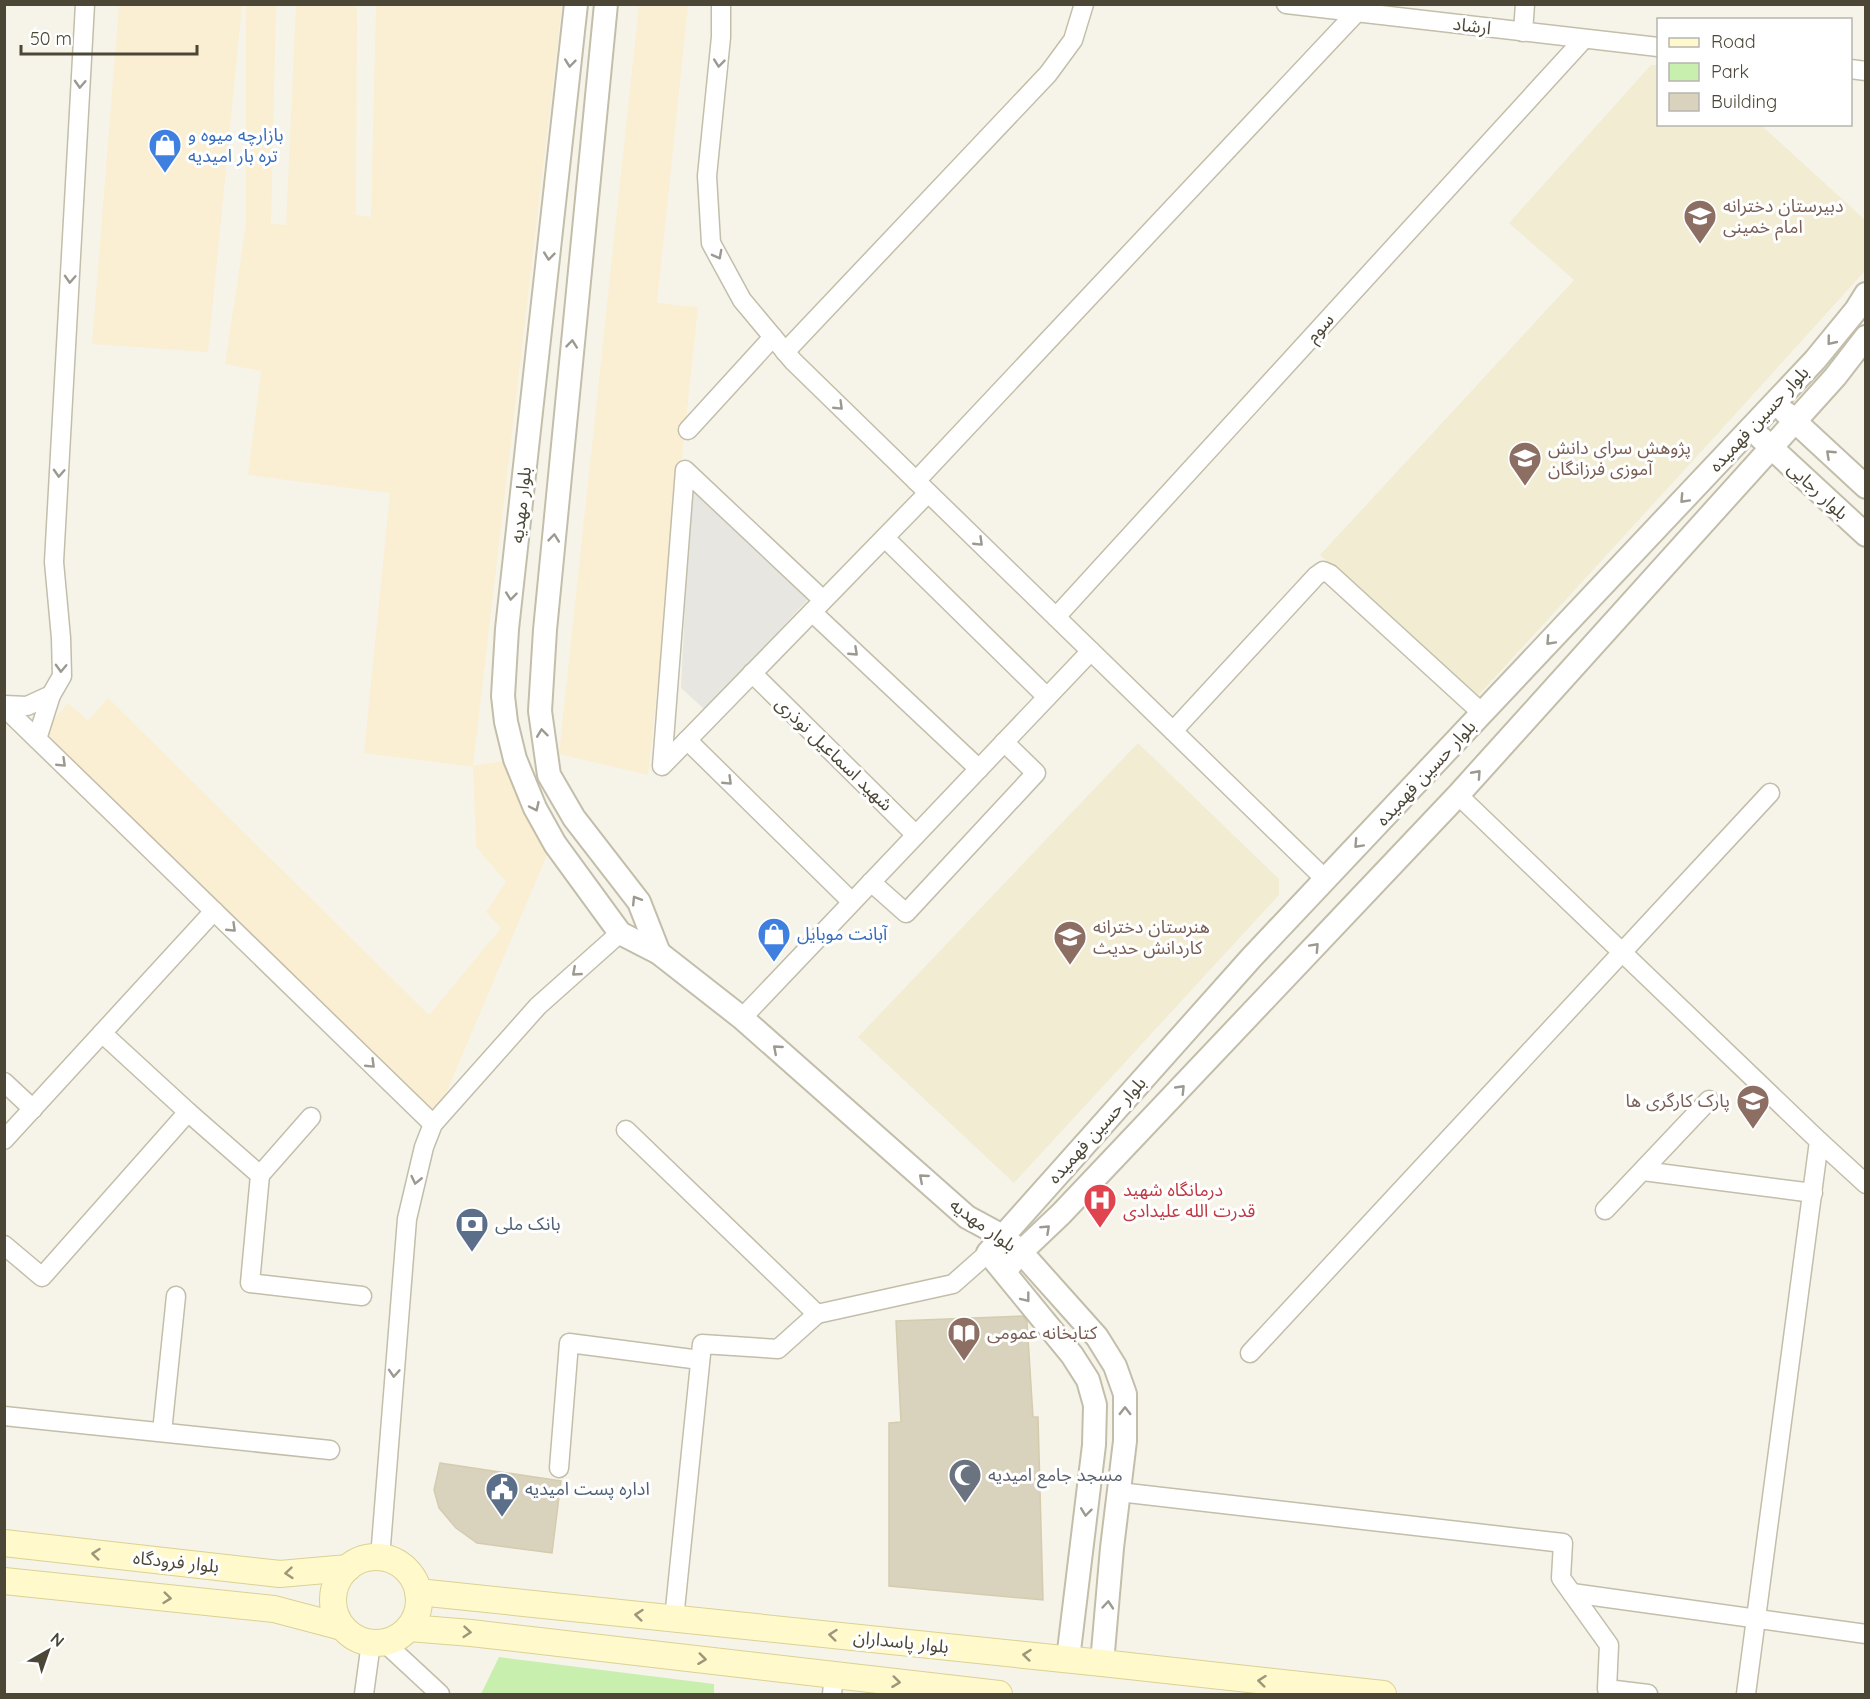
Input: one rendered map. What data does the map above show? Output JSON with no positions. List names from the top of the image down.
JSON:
{
  "streets": {
    "main road": ["بلوار فرودگاه", "بلوار پاسداران"],
    "street": [
      "ارشاد",
      "سوم",
      "بلوار حسین فهمیده",
      "بلوار رجایی",
      "بلوار مهدیه",
      "شهید اسماعیل نوذری"
    ]
  },
  "crossings": [
    ["ارشاد", "سوم"],
    ["بلوار حسین فهمیده", "بلوار رجایی"],
    ["بلوار حسین فهمیده", "بلوار مهدیه"],
    ["بلوار مهدیه", "بلوار پاسداران"],
    ["بلوار فرودگاه", "بلوار پاسداران"]
  ],
  "places": {
    "shop": ["بازارچه میوه و تره بار امیدیه", "آبانت موبایل"],
    "school or university": [
      "دبیرستان دخترانه امام خمینی",
      "پژوهش سرای دانش آموزی فرزانگان",
      "هنرستان دخترانه کاردانش حدیث",
      "پارک کارگری ها"
    ],
    "hospital": ["درمانگاه شهید قدرت الله علیدادی"],
    "bank": ["بانک ملی"],
    "library": ["کتابخانه عمومی"],
    "mosque": ["مسجد جامع امیدیه"],
    "public building": ["اداره پست امیدیه"]
  },
  "legend": ["Road", "Park", "Building"],
  "scale_bar": "50 m",
  "north": "top right"
}
